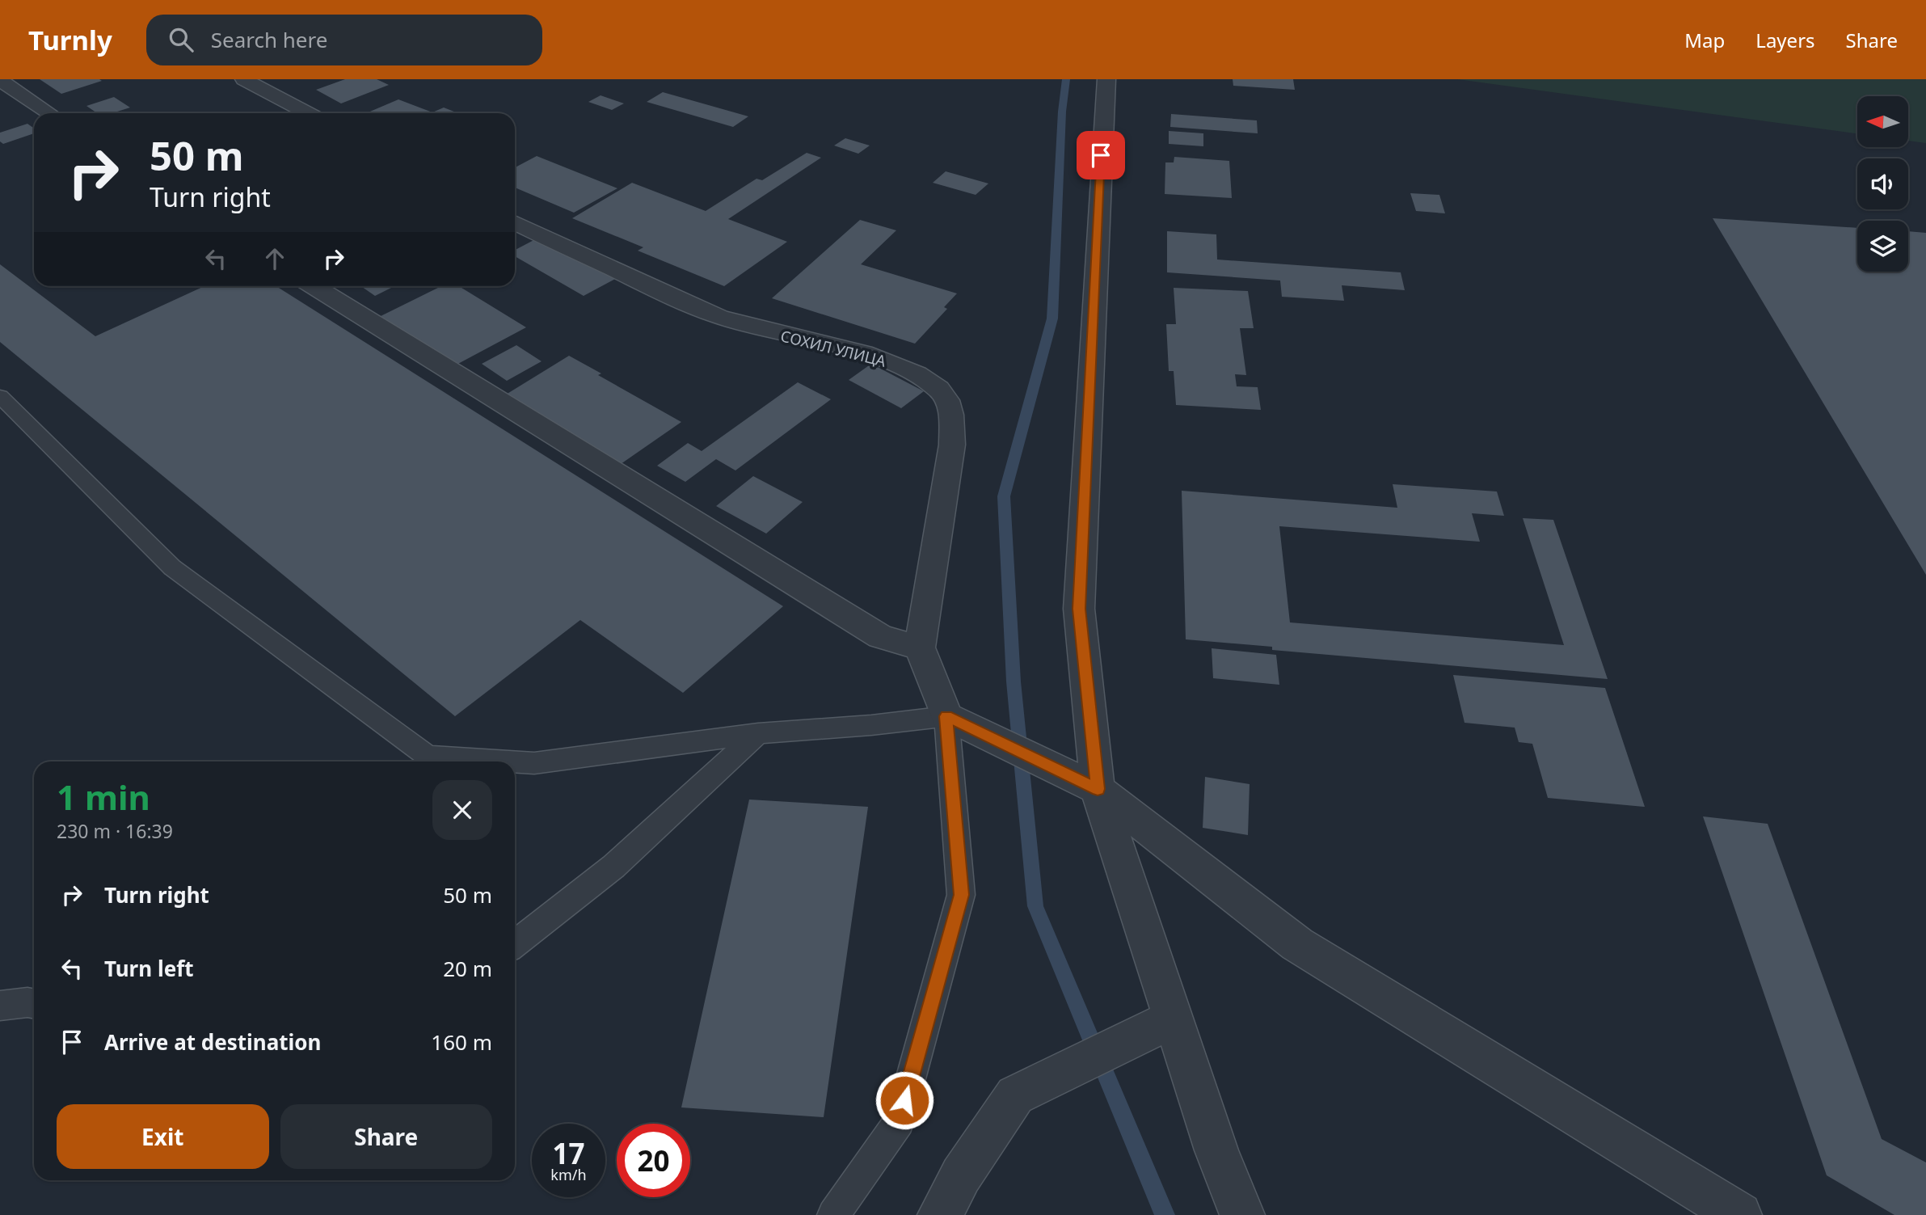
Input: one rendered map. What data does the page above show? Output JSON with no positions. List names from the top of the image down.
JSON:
{
  "streets": {
    "street": ["СОХИЛ УЛИЦА"]
  },
  "north": "left",
  "page": {
    "header": "Turnly",
    "search": "Search here",
    "nav": ["Map", "Layers", "Share"],
    "turn": ["50 m", "Turn right"],
    "heading": ["1 min", "230 m · 16:39"],
    "list": [
      {
        "name": "Turn right",
        "value": "50 m"
      },
      {
        "name": "Turn left",
        "value": "20 m"
      },
      {
        "name": "Arrive at destination",
        "value": "160 m"
      }
    ],
    "buttons": ["Exit", "Share"],
    "speed": "17 km/h",
    "limit": "20"
  }
}
